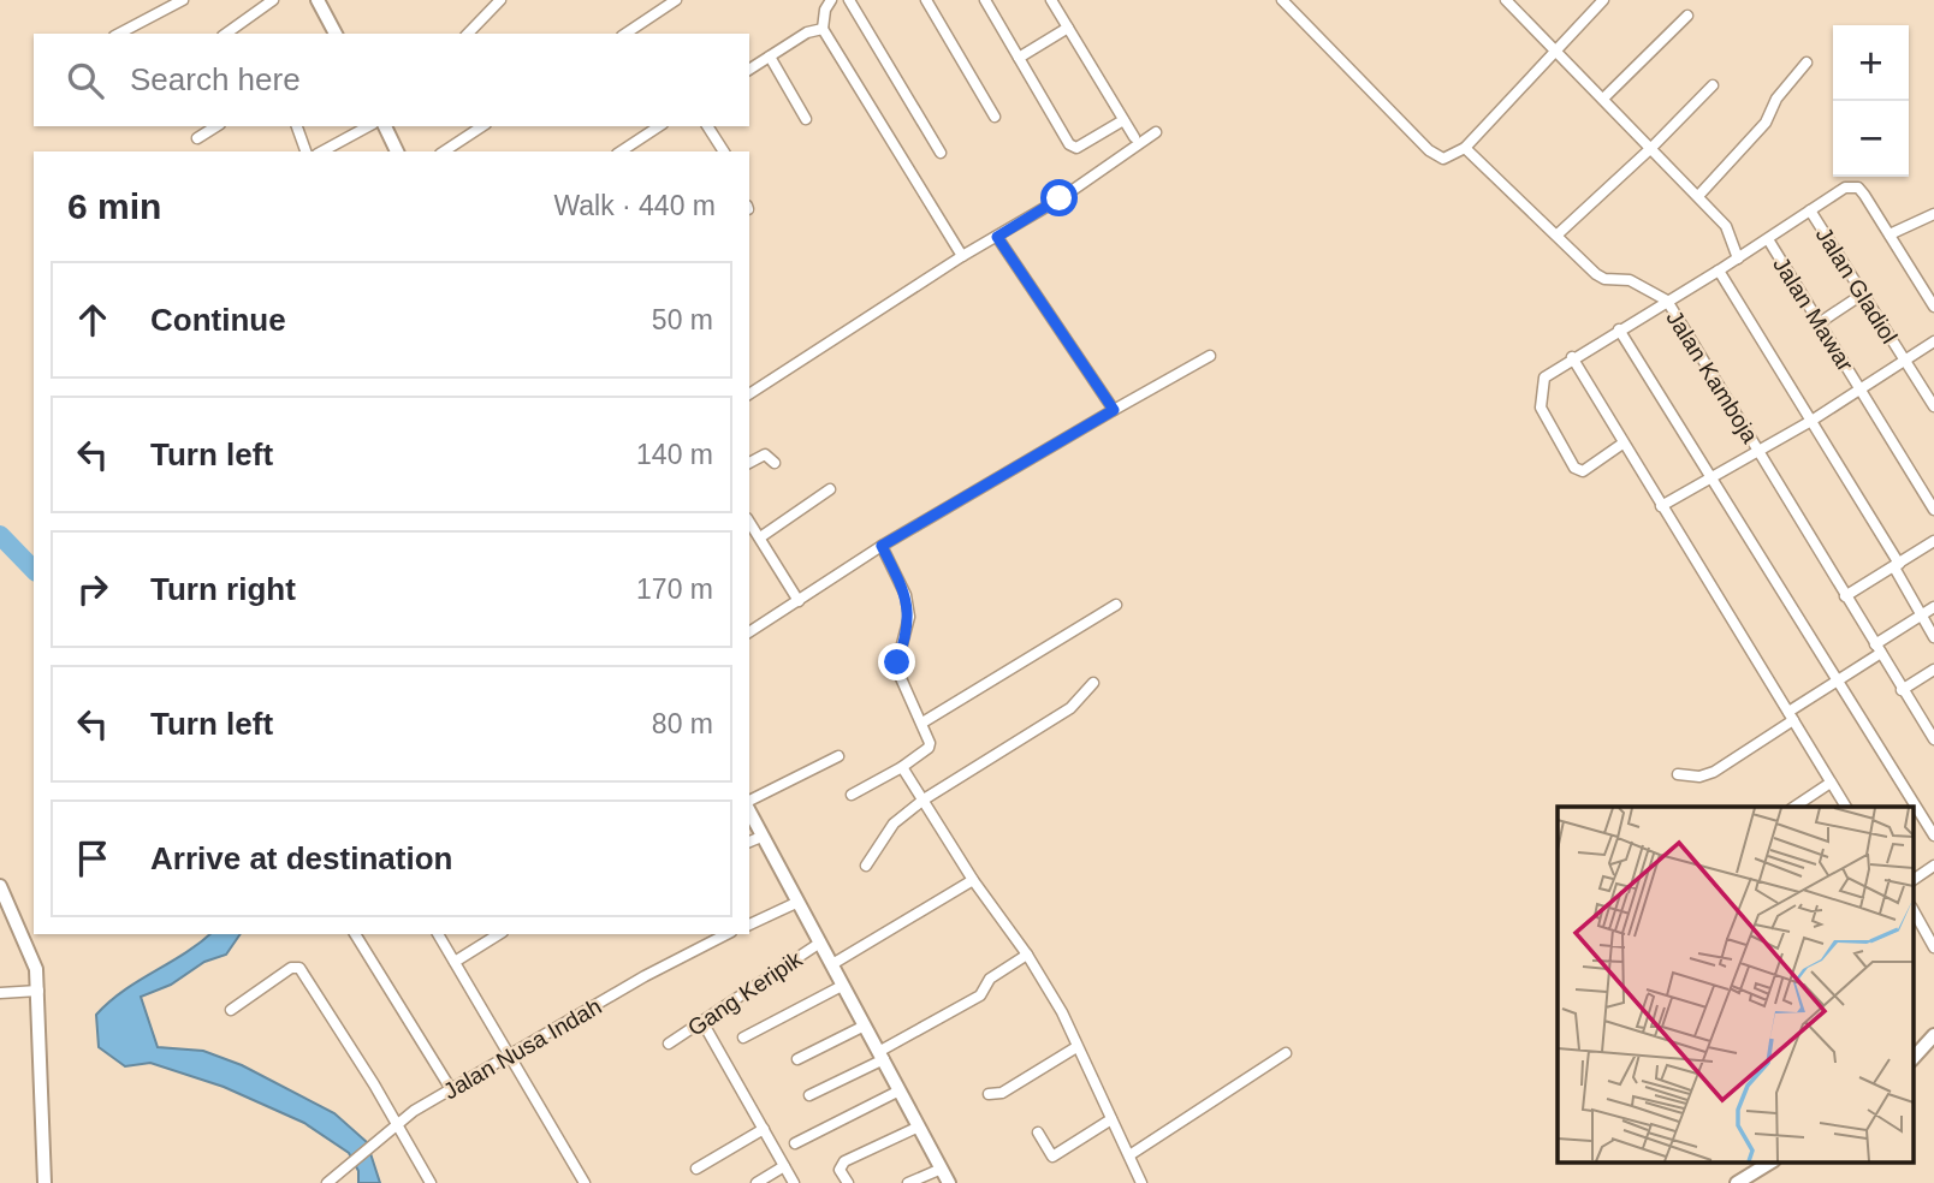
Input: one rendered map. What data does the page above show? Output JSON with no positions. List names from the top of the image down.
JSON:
{
  "streets": {
    "street": [
      "Jalan Gladiol",
      "Jalan Mawar",
      "Jalan Kamboja",
      "Gang Keripik",
      "Jalan Nusa Indah"
    ]
  },
  "page": {
    "map_buttons": ["+", "−"],
    "search": "Search here",
    "heading": ["6 min", "Walk · 440 m"],
    "list": [
      ["Continue", "50 m"],
      ["Turn left", "140 m"],
      ["Turn right", "170 m"],
      ["Turn left", "80 m"],
      "Arrive at destination"
    ]
  }
}
